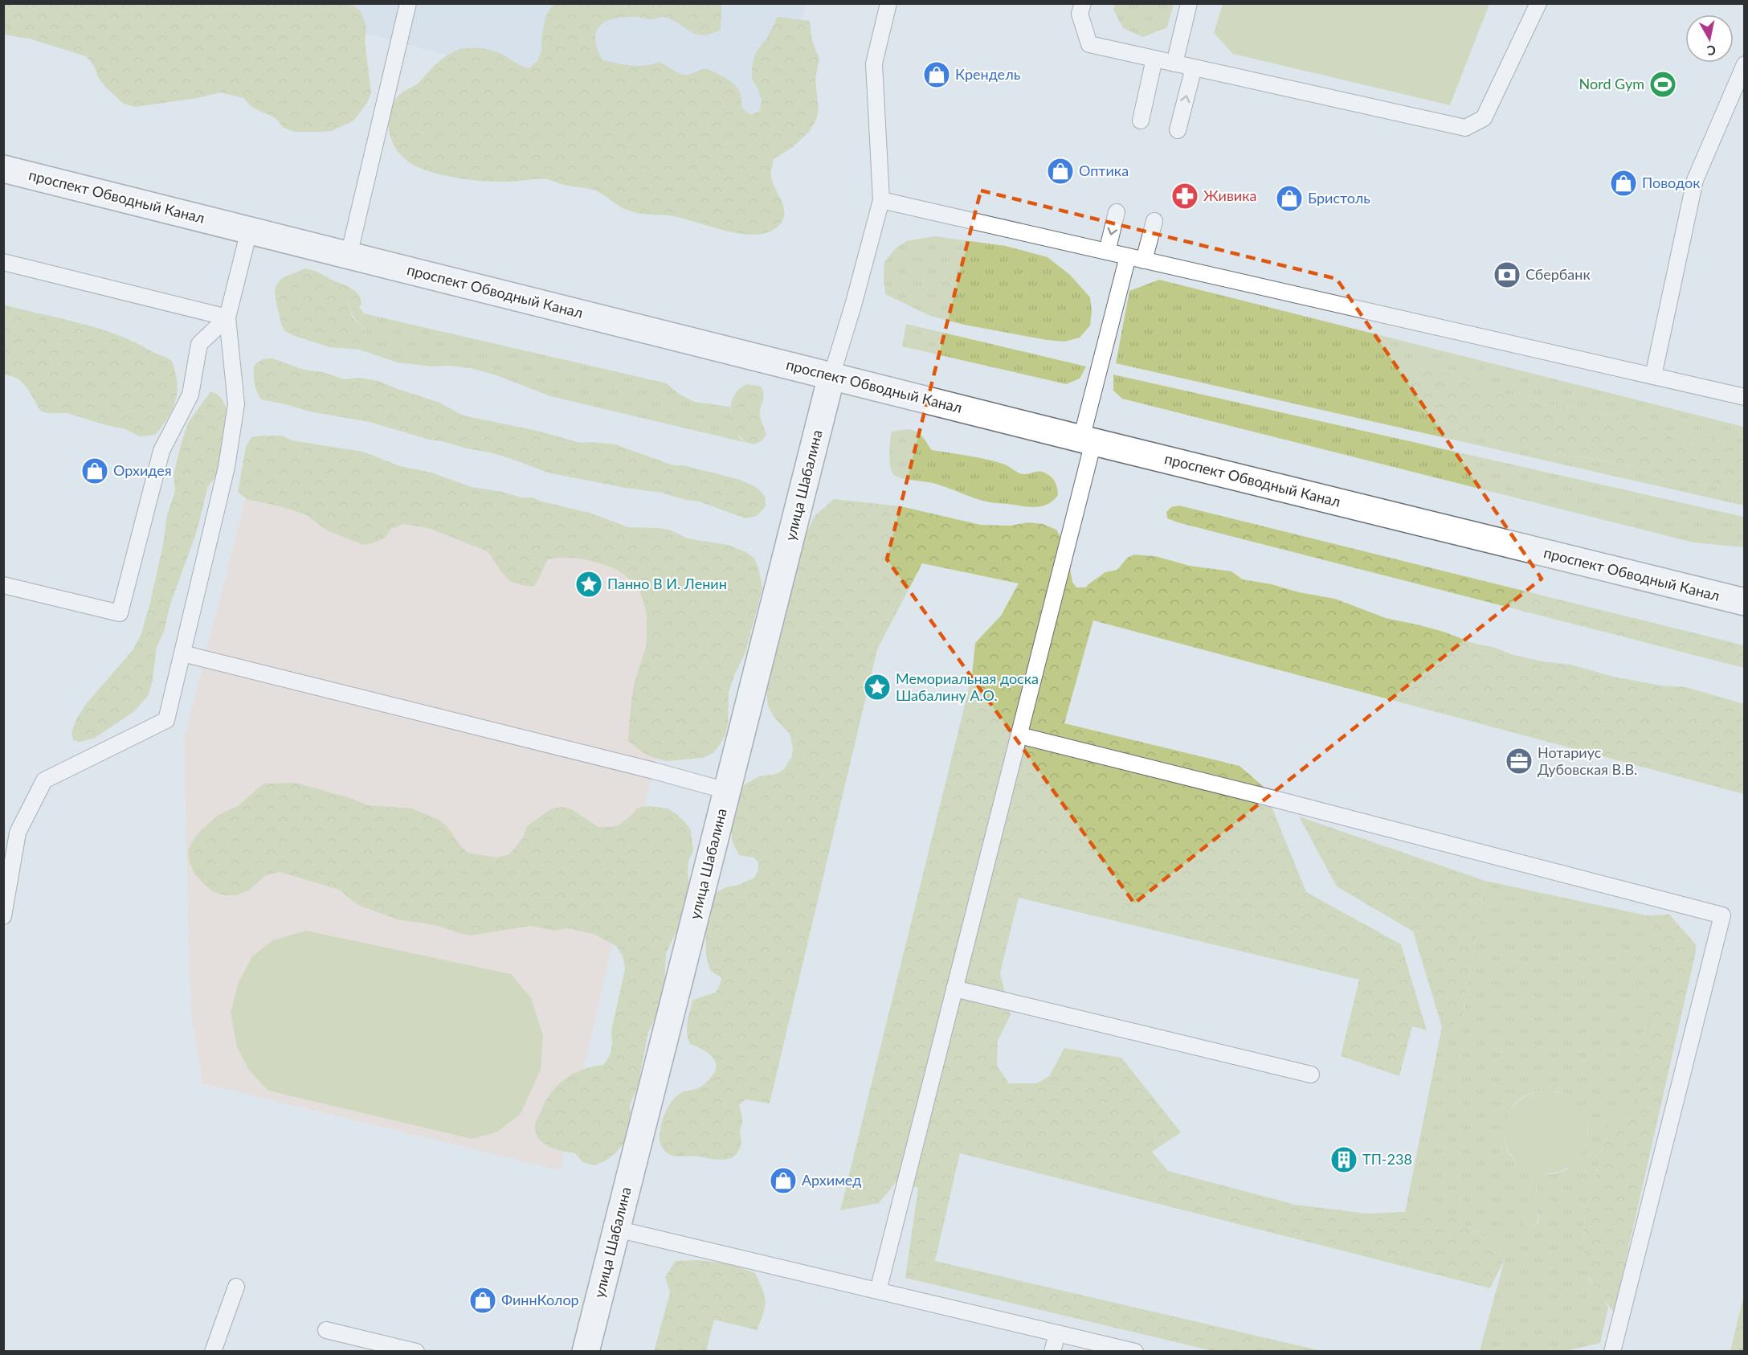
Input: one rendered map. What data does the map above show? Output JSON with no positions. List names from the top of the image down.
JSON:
{
  "streets": {
    "main road": ["проспект Обводный Канал", "улица Шабалина"]
  },
  "crossings": [
    ["проспект Обводный Канал", "улица Шабалина"]
  ],
  "places": {
    "shop": [
      "Крендель",
      "Оптика",
      "Поводок",
      "Бристоль",
      "Орхидея",
      "Архимед",
      "ФиннКолор"
    ],
    "sports": ["Nord Gym"],
    "pharmacy": ["Живика"],
    "bank": ["Сбербанк"],
    "place": ["Панно В И. Ленин", "Мемориальная доска Шабалину А.О."],
    "office": ["Нотариус Дубовская В.В."],
    "building": ["ТП-238"]
  },
  "north": "bottom"
}
